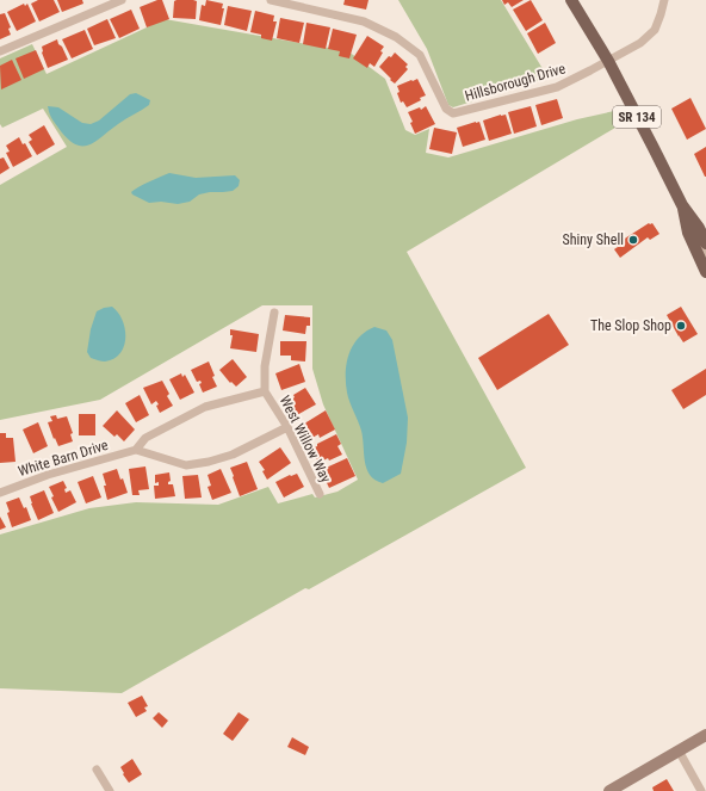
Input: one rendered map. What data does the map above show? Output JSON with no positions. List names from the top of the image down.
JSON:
{
  "streets": {
    "main road": ["SR 134"],
    "street": ["Hillsborough Drive", "West Willow Way", "White Barn Drive"]
  },
  "crossings": [
    ["Hillsborough Drive", "SR 134"],
    ["West Willow Way", "White Barn Drive"]
  ],
  "places": ["Shiny Shell", "The Slop Shop"]
}
